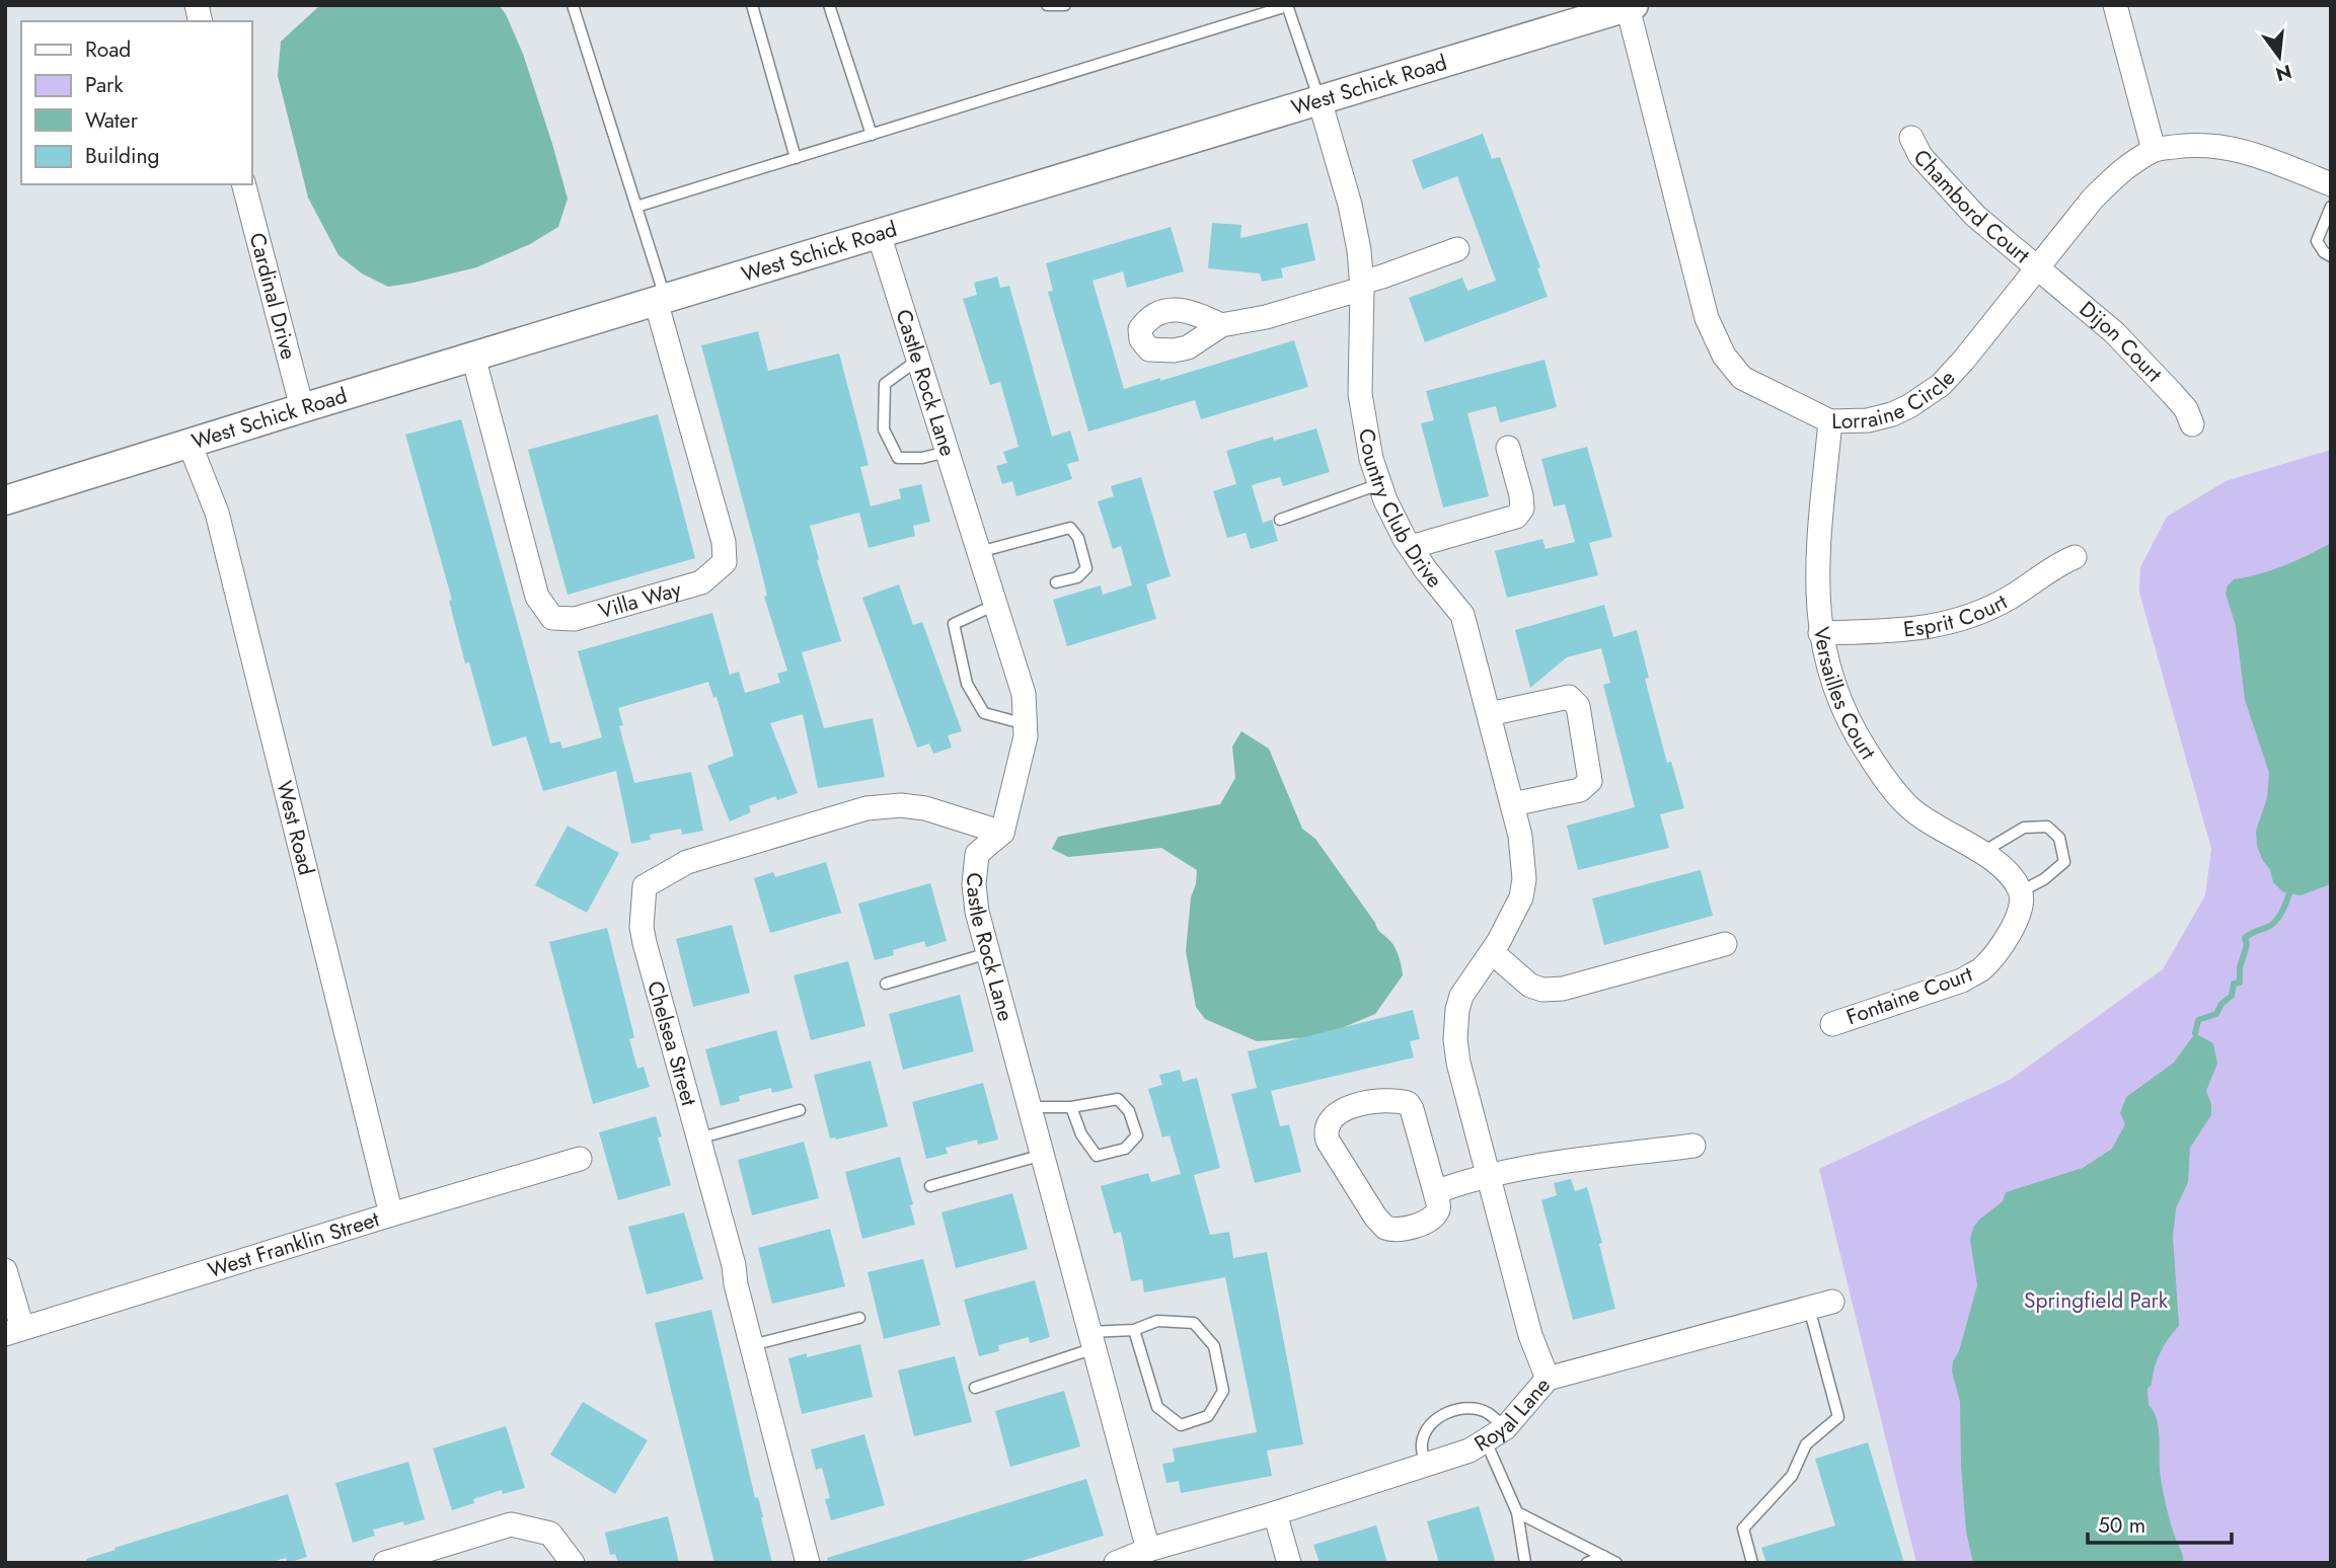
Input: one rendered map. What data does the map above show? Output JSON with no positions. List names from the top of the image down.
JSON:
{
  "streets": {
    "street": [
      "West Schick Road",
      "Chambord Court",
      "Cardinal Drive",
      "Dijon Court",
      "Castle Rock Lane",
      "Lorraine Circle",
      "Country Club Drive",
      "Villa Way",
      "Esprit Court",
      "Versailles Court",
      "West Road",
      "Fontaine Court",
      "Chelsea Street",
      "West Franklin Street",
      "Royal Lane"
    ]
  },
  "crossings": [
    ["West Schick Road", "Cardinal Drive"],
    ["West Schick Road", "Castle Rock Lane"],
    ["West Schick Road", "Lorraine Circle"],
    ["West Schick Road", "Country Club Drive"],
    ["West Schick Road", "Villa Way"],
    ["West Schick Road", "West Road"],
    ["Chambord Court", "Dijon Court"],
    ["Chambord Court", "Lorraine Circle"],
    ["Dijon Court", "Lorraine Circle"],
    ["Castle Rock Lane", "Chelsea Street"],
    ["Castle Rock Lane", "Royal Lane"],
    ["Lorraine Circle", "Versailles Court"],
    ["Country Club Drive", "Royal Lane"],
    ["Esprit Court", "Versailles Court"],
    ["Versailles Court", "Fontaine Court"],
    ["West Road", "West Franklin Street"]
  ],
  "parks": ["Springfield Park"],
  "legend": [
    "Road",
    "Park",
    "Water",
    "Building"
  ],
  "scale_bar": "50 m",
  "north": "bottom"
}
